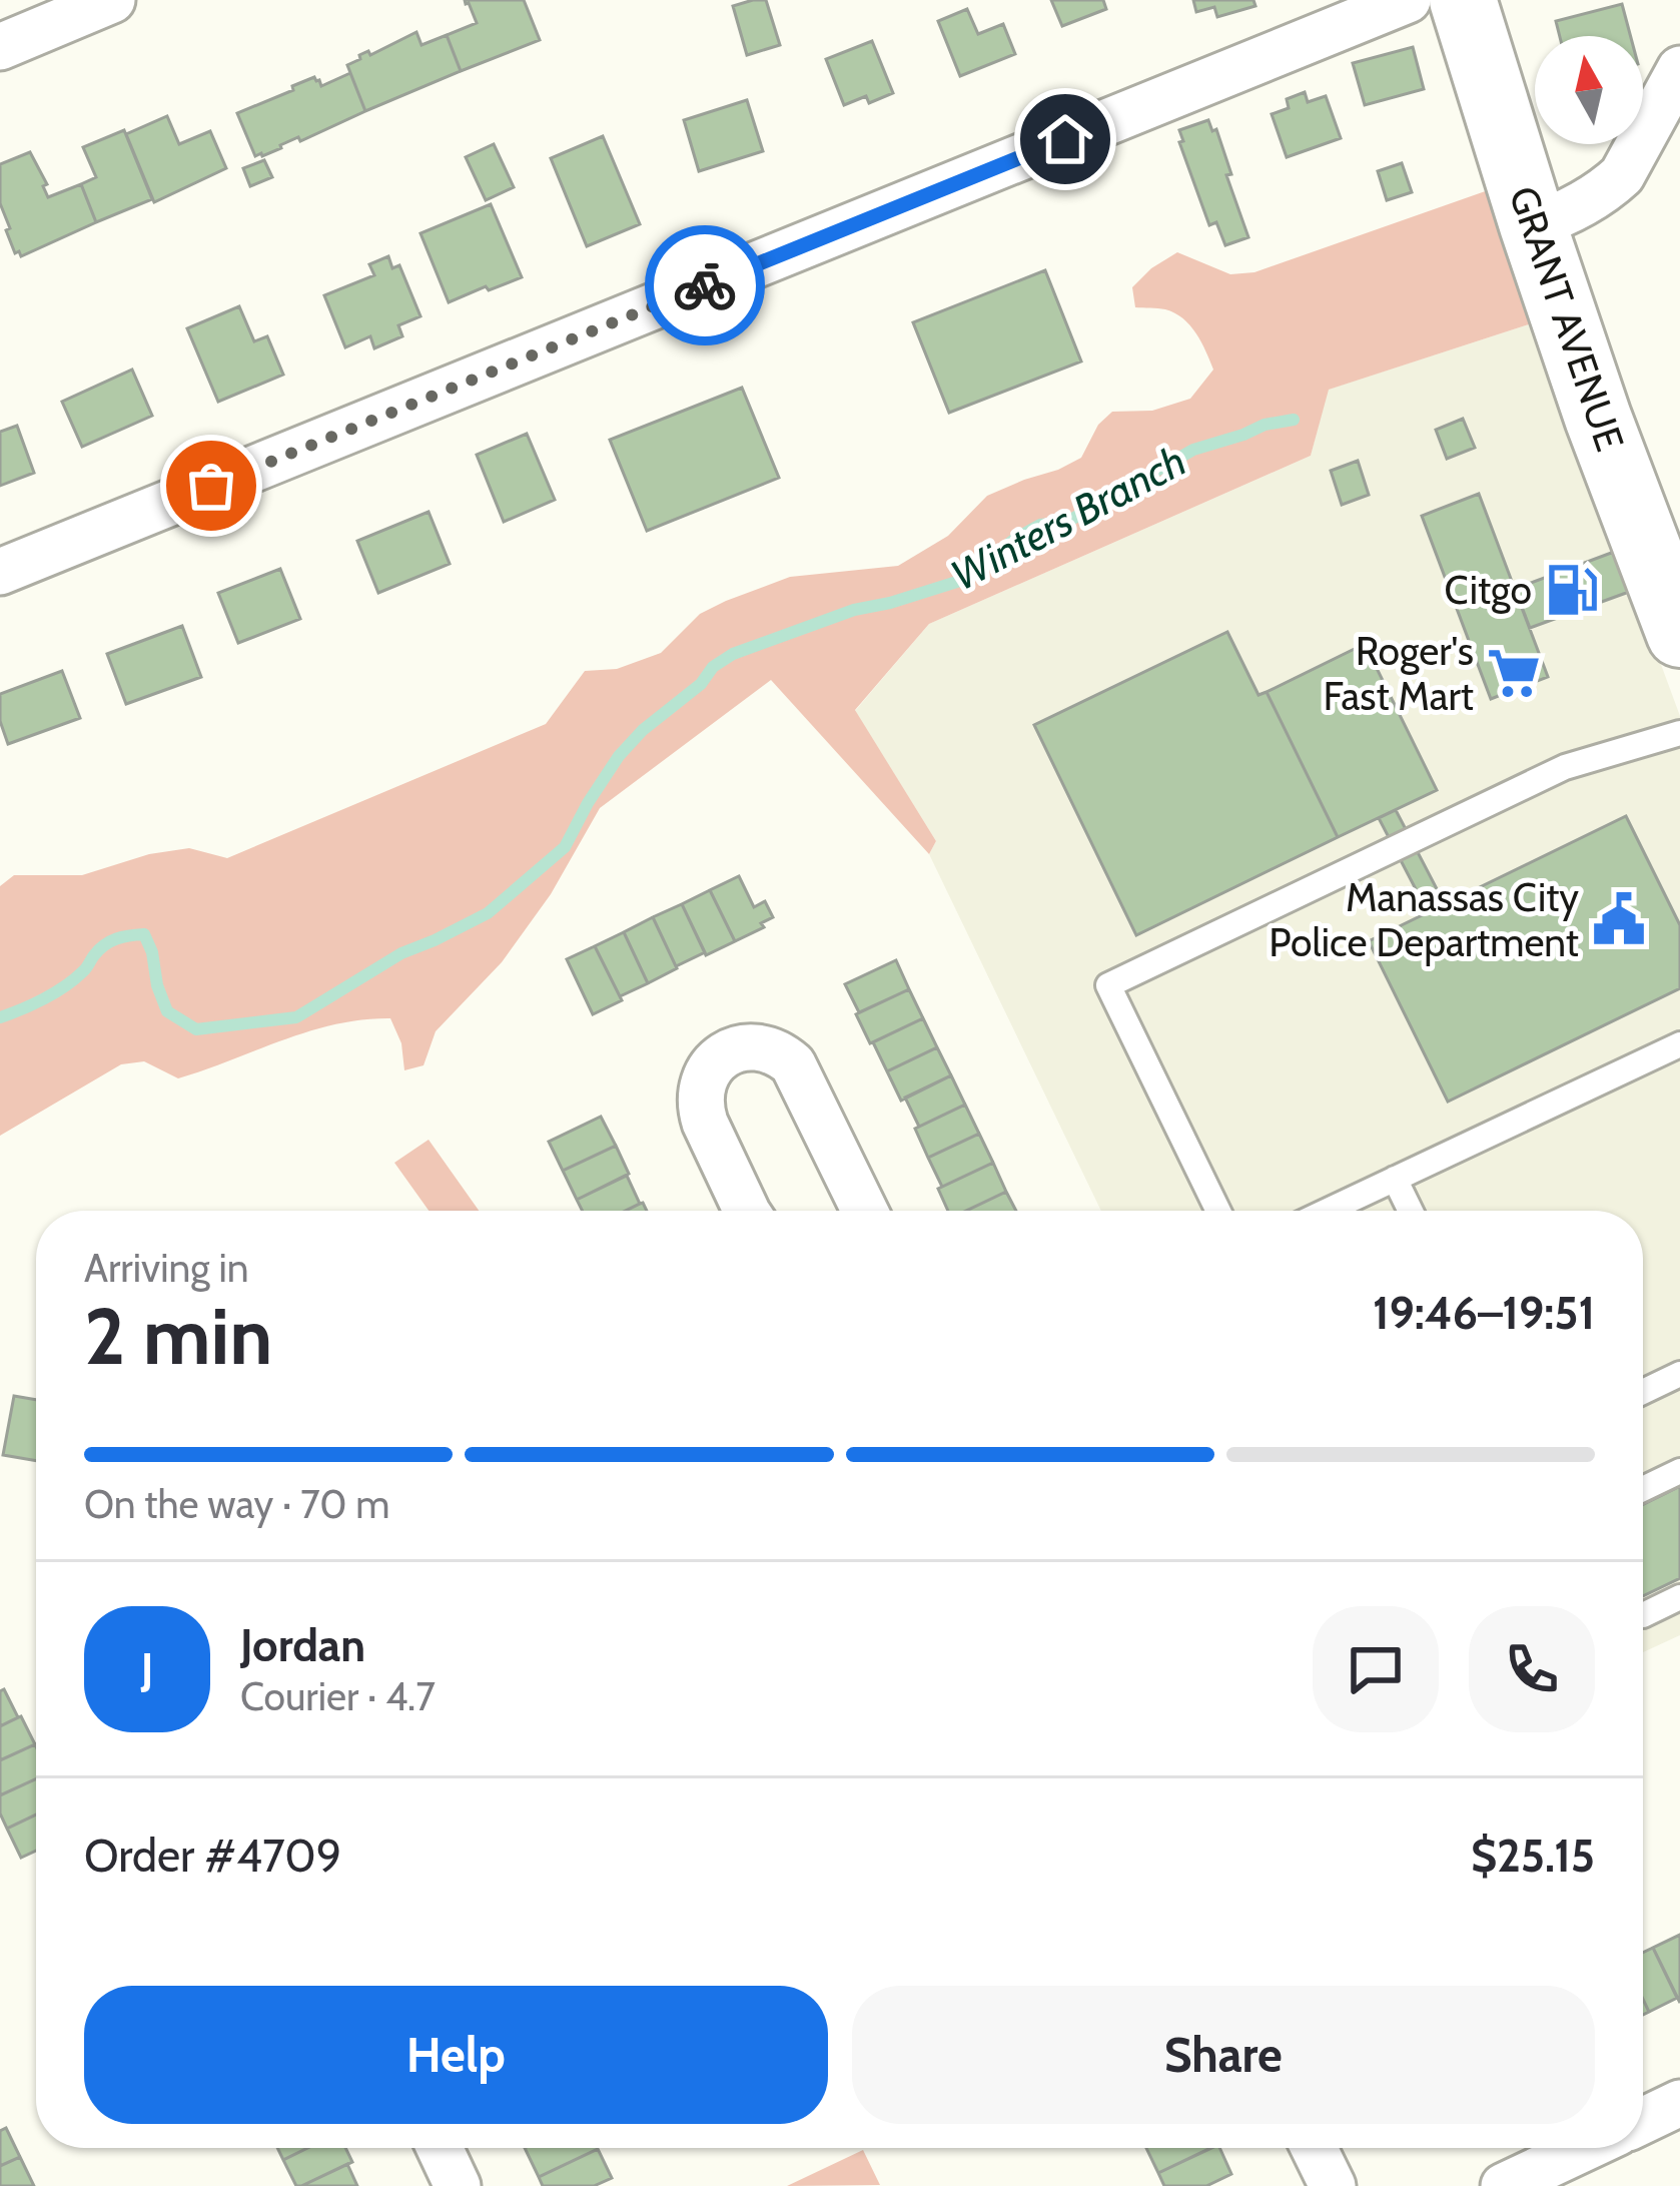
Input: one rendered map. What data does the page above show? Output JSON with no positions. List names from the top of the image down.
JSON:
{
  "streets": {
    "main road": ["GRANT AVENUE"]
  },
  "water": ["Winters Branch"],
  "places": {
    "fuel station": ["Citgo"],
    "supermarket": ["Roger's Fast Mart"],
    "public building": ["Manassas City Police Department"]
  },
  "north": "top",
  "page": {
    "heading": ["2 min", "Arriving in", "19:46–19:51"],
    "panel": [
      "Jordan",
      "Courier · 4.7",
      "Order #4709",
      "$25.15"
    ],
    "bar": "On the way · 70 m",
    "round": "J",
    "buttons": ["Help", "Share"]
  }
}
